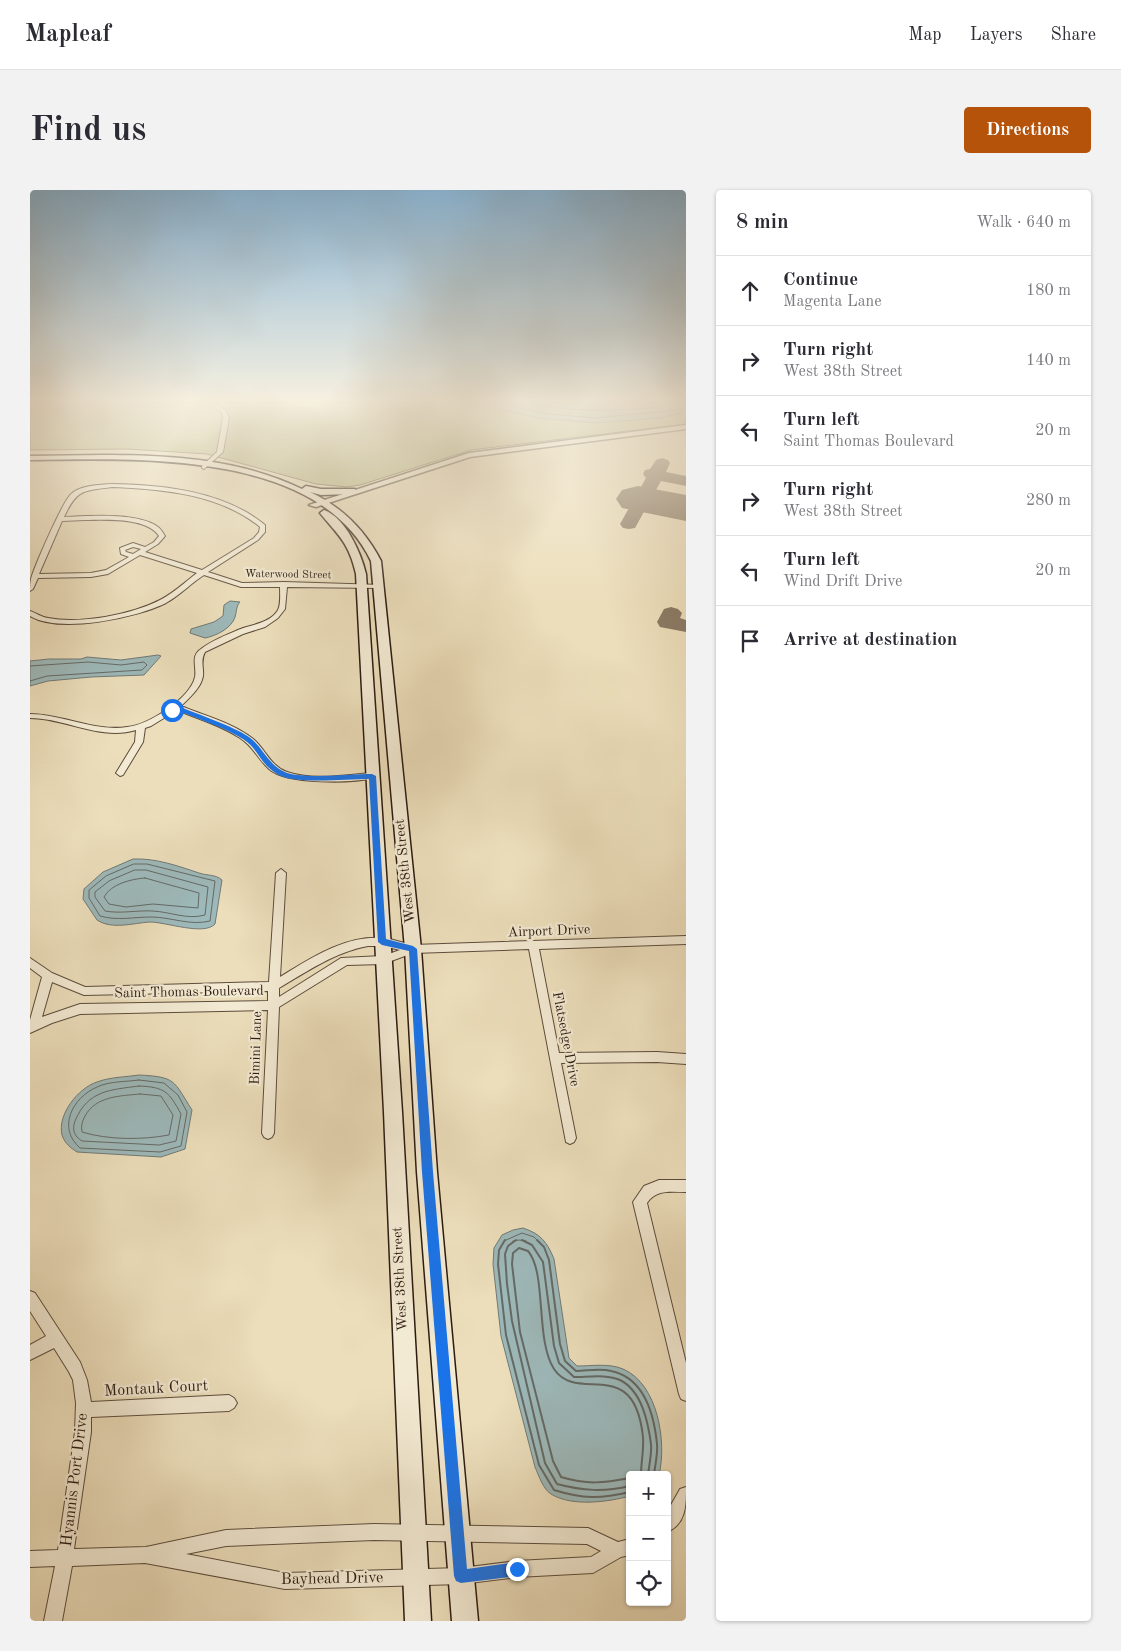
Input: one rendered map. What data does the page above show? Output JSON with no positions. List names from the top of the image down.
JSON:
{
  "streets": {
    "main road": ["West 38th Street"],
    "street": [
      "Waterwood Street",
      "Airport Drive",
      "Saint Thomas Boulevard",
      "Flatsedge Drive",
      "Bimini Lane",
      "Montauk Court",
      "Hyannis Port Drive",
      "Bayhead Drive"
    ]
  },
  "crossings": [
    ["Waterwood Street", "West 38th Street"],
    ["West 38th Street", "Airport Drive"],
    ["West 38th Street", "Saint Thomas Boulevard"],
    ["West 38th Street", "Bayhead Drive"],
    ["Airport Drive", "Saint Thomas Boulevard"],
    ["Airport Drive", "Flatsedge Drive"],
    ["Saint Thomas Boulevard", "Bimini Lane"],
    ["Montauk Court", "Hyannis Port Drive"],
    ["Hyannis Port Drive", "Bayhead Drive"]
  ],
  "page": {
    "header": "Mapleaf",
    "nav": ["Map", "Layers", "Share"],
    "buttons": "Directions",
    "title": "Find us",
    "heading": ["8 min", "Walk · 640 m"],
    "list": [
      ["Continue", "Magenta Lane", "180 m"],
      ["Turn right", "West 38th Street", "140 m"],
      ["Turn left", "Saint Thomas Boulevard", "20 m"],
      ["Turn right", "West 38th Street", "280 m"],
      ["Turn left", "Wind Drift Drive", "20 m"],
      "Arrive at destination"
    ],
    "map_buttons": ["+", "−"]
  }
}
